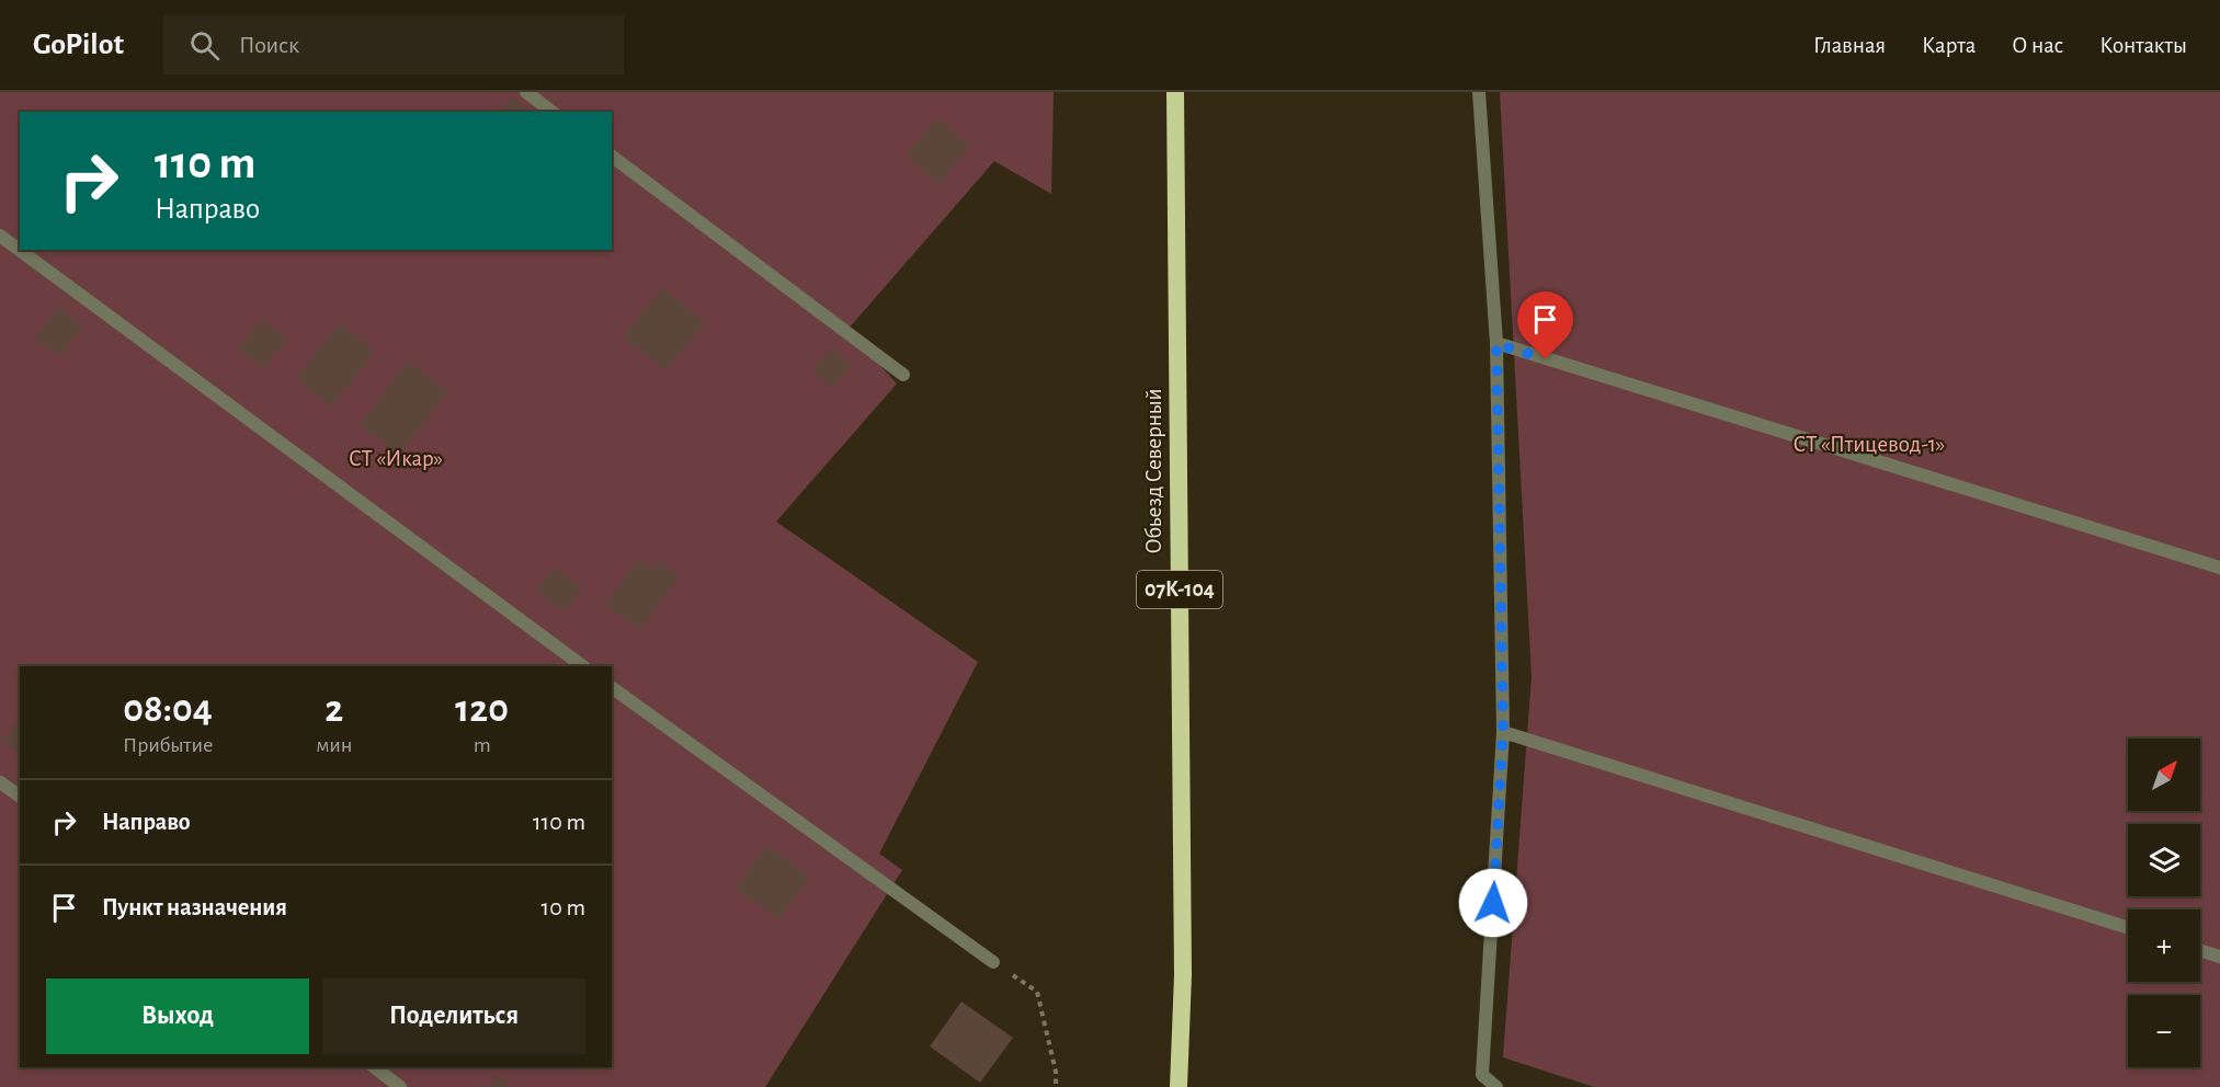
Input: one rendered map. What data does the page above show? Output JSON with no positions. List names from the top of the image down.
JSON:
{
  "streets": {
    "highway": ["Обьезд Северный", "07К-104"]
  },
  "parks": ["СТ «Птицевод-1»", "СТ «Икар»"],
  "north": "top right",
  "page": {
    "header": "GoPilot",
    "search": "Поиск",
    "nav": [
      "Главная",
      "Карта",
      "О нас",
      "Контакты"
    ],
    "turn": ["110 m", "Направо"],
    "eta": [
      "08:04",
      "Прибытие",
      "2",
      "мин",
      "120",
      "m"
    ],
    "map_buttons": ["+", "−"],
    "list": [
      {
        "name": "Направо",
        "value": "110 m"
      },
      {
        "name": "Пункт назначения",
        "value": "10 m"
      }
    ],
    "buttons": ["Выход", "Поделиться"]
  }
}
